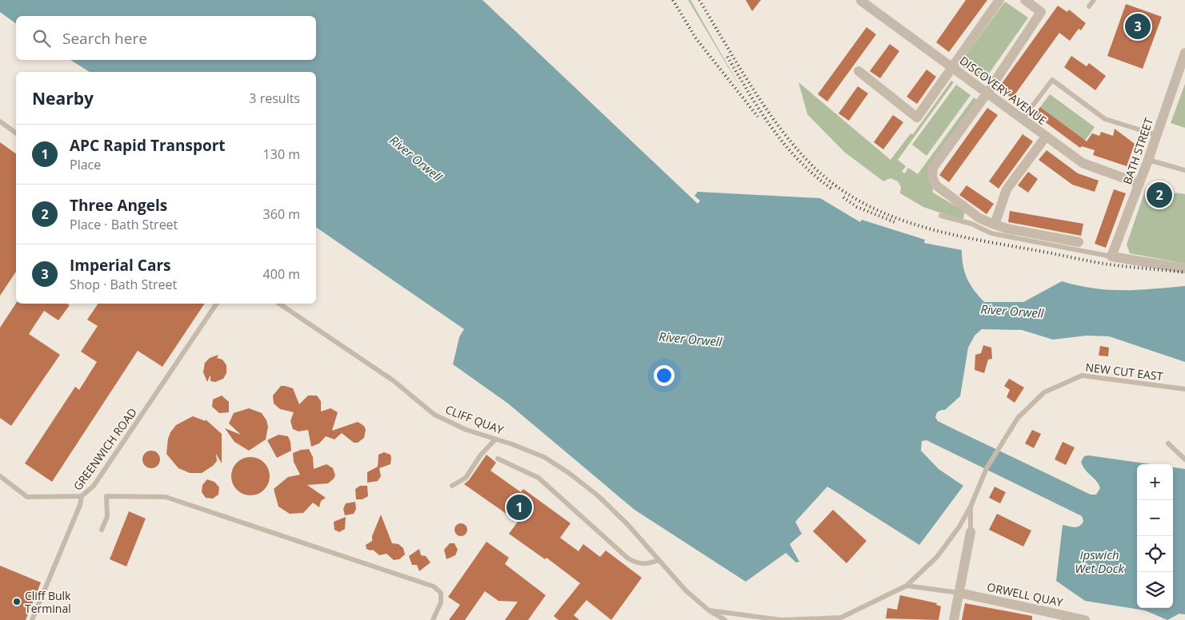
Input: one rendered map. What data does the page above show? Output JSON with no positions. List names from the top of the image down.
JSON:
{
  "streets": {
    "street": ["DISCOVERY AVENUE", "BATH STREET", "ORWELL QUAY"],
    "lane": ["NEW CUT EAST", "CLIFF QUAY", "GREENWICH ROAD"]
  },
  "crossings": [
    ["DISCOVERY AVENUE", "BATH STREET"],
    ["NEW CUT EAST", "CLIFF QUAY"]
  ],
  "water": ["River Orwell", "Ipswich Wet Dock"],
  "places": ["Cliff Bulk Terminal"],
  "page": {
    "pins": ["3", "2", "1"],
    "search": "Search here",
    "heading": ["Nearby", "3 results"],
    "list": [
      {
        "mark": "1",
        "name": "APC Rapid Transport",
        "note": "Place",
        "value": "130 m"
      },
      {
        "mark": "2",
        "name": "Three Angels",
        "note": "Place · Bath Street",
        "value": "360 m"
      },
      {
        "mark": "3",
        "name": "Imperial Cars",
        "note": "Shop · Bath Street",
        "value": "400 m"
      }
    ],
    "map_buttons": ["+", "−"]
  }
}
